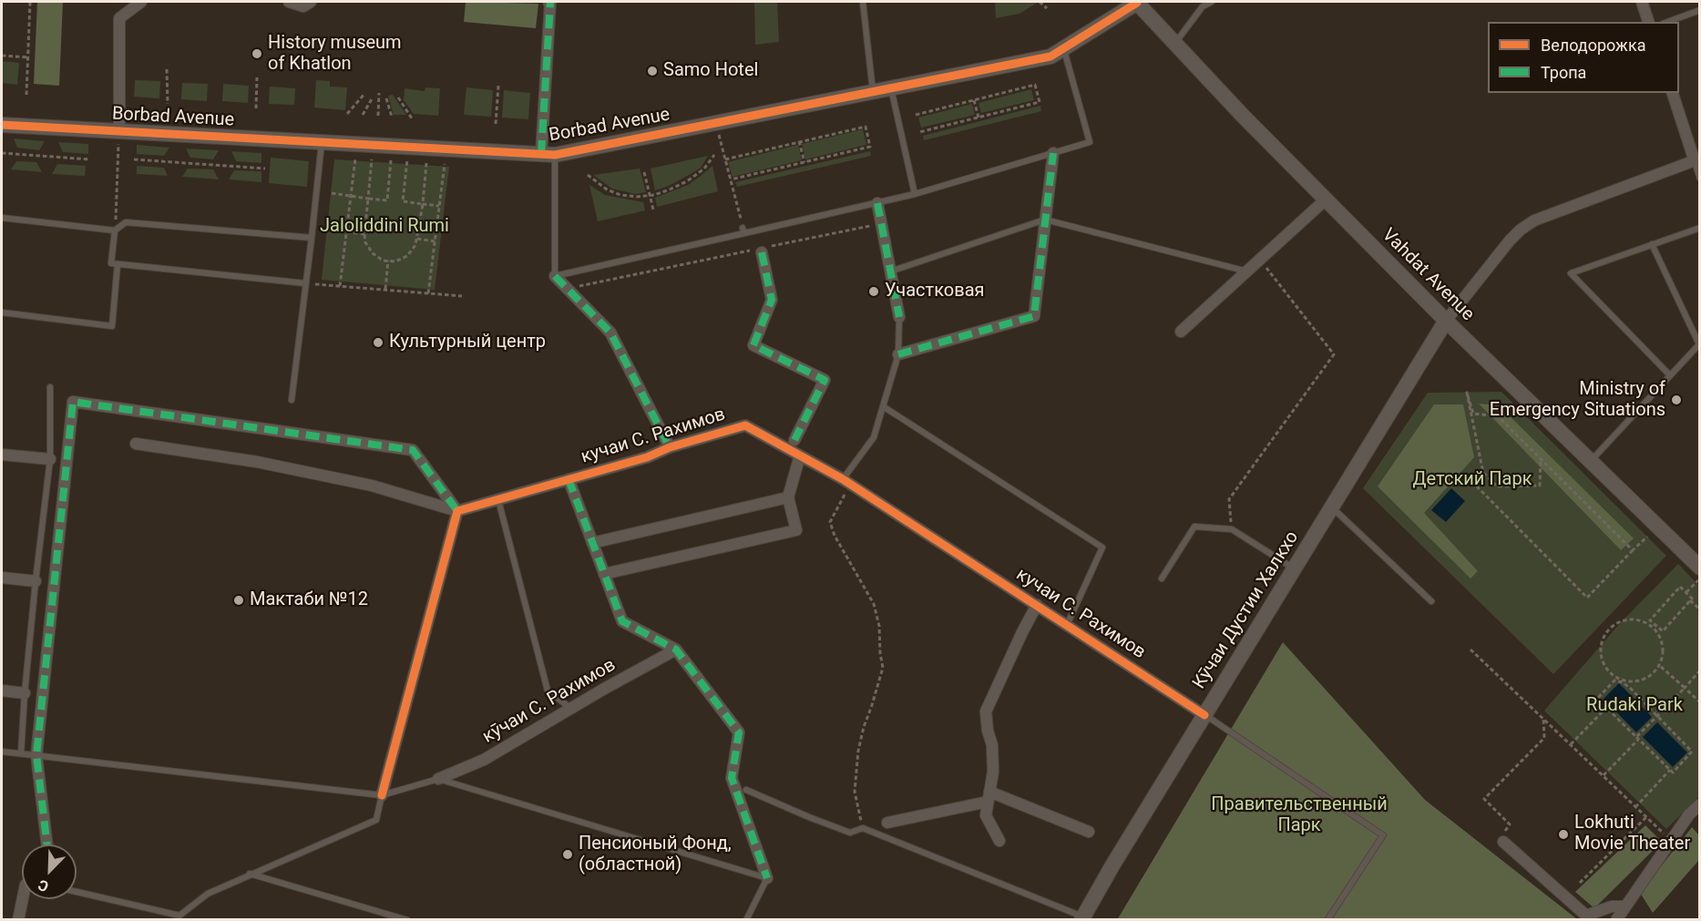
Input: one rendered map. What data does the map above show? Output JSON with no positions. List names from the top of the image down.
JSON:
{
  "streets": {
    "street": [
      "Borbad Avenue",
      "Vahdat Avenue",
      "кучаи С. Рахимов",
      "Кӯчаи Дустии Халкхо",
      "кӯчаи С. Рахимов"
    ]
  },
  "crossings": [
    ["Borbad Avenue", "Vahdat Avenue"],
    ["Vahdat Avenue", "Кӯчаи Дустии Халкхо"],
    ["кучаи С. Рахимов", "Кӯчаи Дустии Халкхо"]
  ],
  "parks": [
    "Jaloliddini Rumi",
    "Детский Парк",
    "Rudaki Park",
    "Правительственный Парк"
  ],
  "places": [
    "History museum of Khatlon",
    "Samo Hotel",
    "Участковая",
    "Культурный центр",
    "Ministry of Emergency Situations",
    "Мактаби №12",
    "Lokhuti Movie Theater",
    "Пенсионый Фонд, (областной)"
  ],
  "legend": ["Велодорожка", "Тропа"],
  "north": "bottom left"
}
